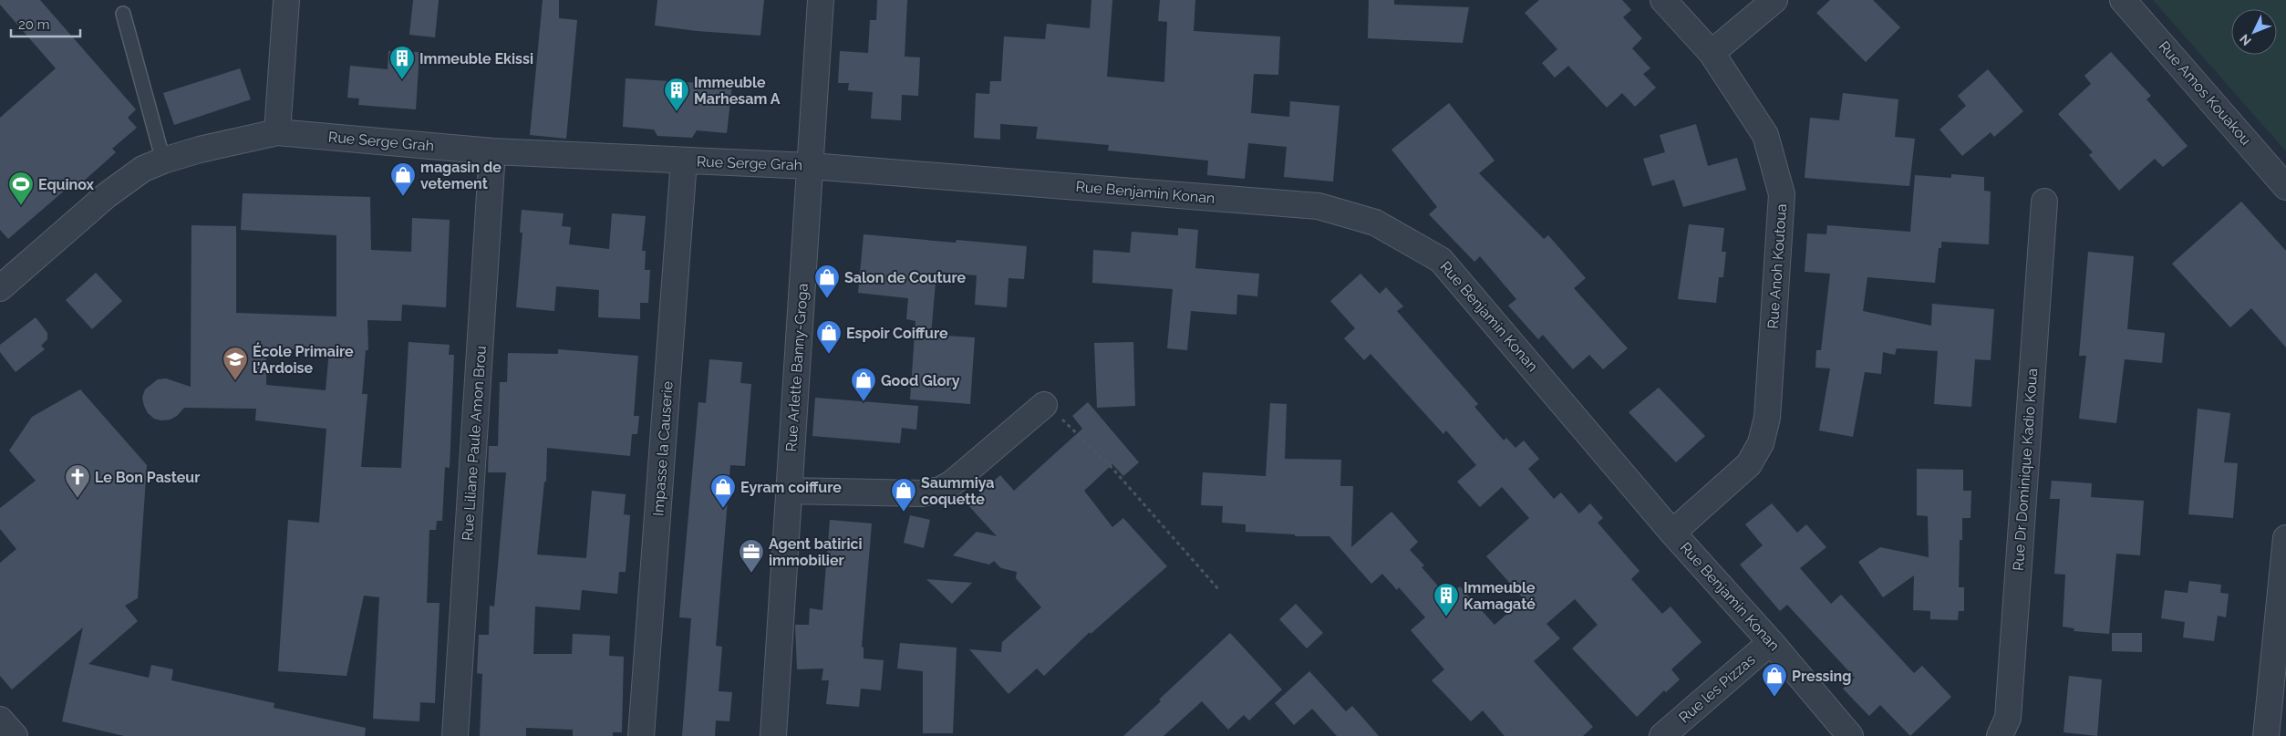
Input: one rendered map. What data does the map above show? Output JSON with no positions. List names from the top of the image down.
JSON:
{
  "streets": {
    "street": [
      "Rue Amos Kouakou",
      "Rue Serge Grah",
      "Rue Benjamin Konan",
      "Rue Anoh Koutoua",
      "Rue Arlette Banny-Groga",
      "Rue Liliane Paule Amon Brou",
      "Impasse la Causerie",
      "Rue Dr Dominique Kadio Koua",
      "Rue les Pizzas"
    ]
  },
  "crossings": [
    ["Rue Serge Grah", "Rue Benjamin Konan"],
    ["Rue Serge Grah", "Rue Arlette Banny-Groga"],
    ["Rue Serge Grah", "Rue Liliane Paule Amon Brou"],
    ["Rue Serge Grah", "Impasse la Causerie"],
    ["Rue Benjamin Konan", "Rue Anoh Koutoua"],
    ["Rue Benjamin Konan", "Rue Arlette Banny-Groga"],
    ["Rue Benjamin Konan", "Rue les Pizzas"]
  ],
  "places": {
    "building": ["Immeuble Ekissi", "Immeuble Marhesam A", "Immeuble Kamagaté"],
    "shop": [
      "magasin de vetement",
      "Salon de Couture",
      "Espoir Coiffure",
      "Good Glory",
      "Eyram coiffure",
      "Saummiya coquette",
      "Pressing"
    ],
    "sports": ["Equinox"],
    "school or university": ["École Primaire l'Ardoise"],
    "church": ["Le Bon Pasteur"],
    "office": ["Agent batirici immobilier"]
  },
  "scale_bar": "20 m",
  "north": "bottom left"
}
